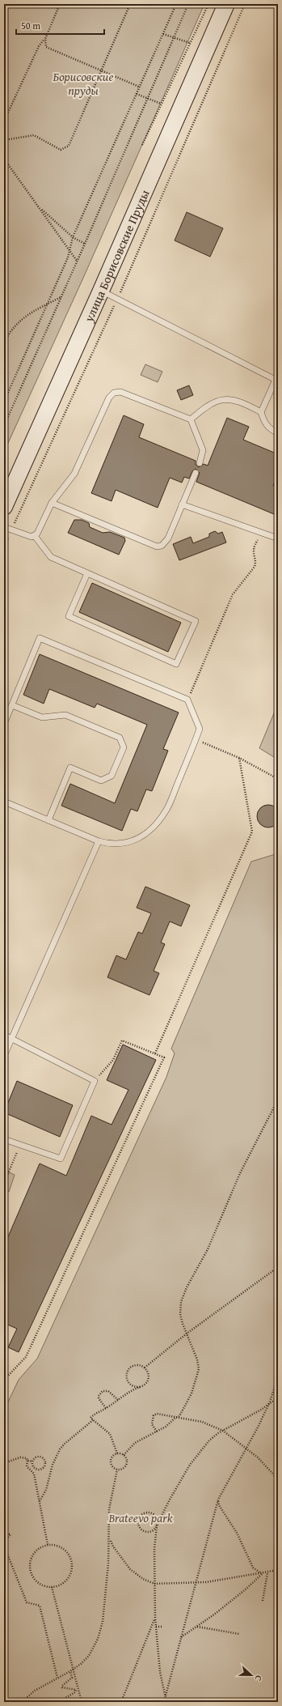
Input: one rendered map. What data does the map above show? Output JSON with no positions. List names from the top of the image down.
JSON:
{
  "streets": {
    "main road": ["улица Борисовские Пруды"]
  },
  "parks": ["Борисовские пруды", "Brateevo park"],
  "scale_bar": "50 m",
  "north": "right"
}
